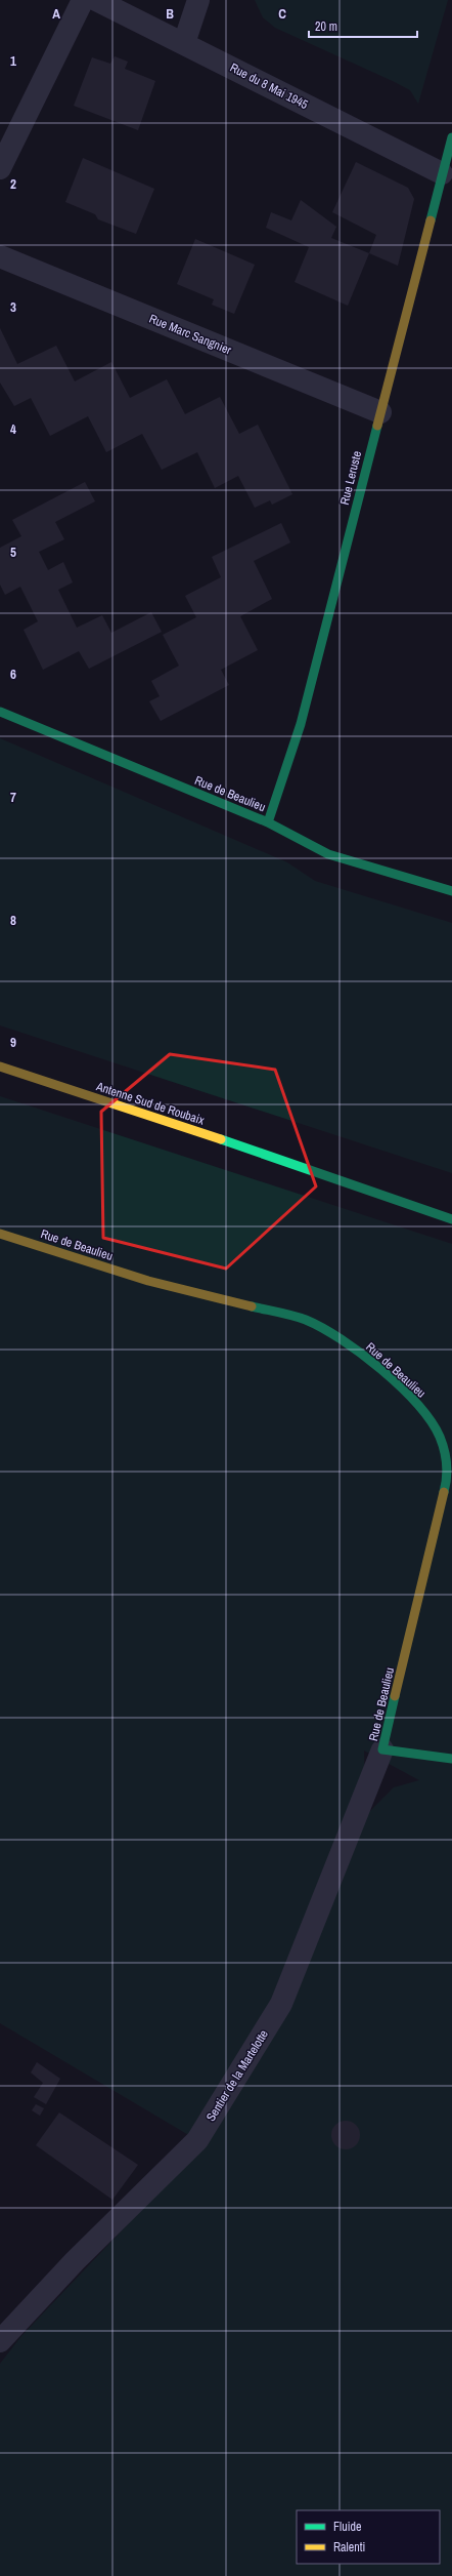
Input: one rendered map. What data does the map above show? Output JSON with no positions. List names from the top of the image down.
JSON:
{
  "streets": {
    "main road": ["Rue Leruste", "Rue de Beaulieu", "Antenne Sud de Roubaix"],
    "street": ["Rue du 8 Mai 1945", "Rue Marc Sangnier", "Sentier de la Martelotte"]
  },
  "crossings": [
    ["Rue du 8 Mai 1945", "Rue Leruste"],
    ["Rue Marc Sangnier", "Rue Leruste"],
    ["Rue Leruste", "Rue de Beaulieu"],
    ["Rue de Beaulieu", "Sentier de la Martelotte"]
  ],
  "legend": ["Fluide", "Ralenti"],
  "scale_bar": "20 m",
  "grid": {
    "columns": ["A", "B", "C"],
    "rows": [
      "1",
      "2",
      "3",
      "4",
      "5",
      "6",
      "7",
      "8",
      "9"
    ]
  }
}
